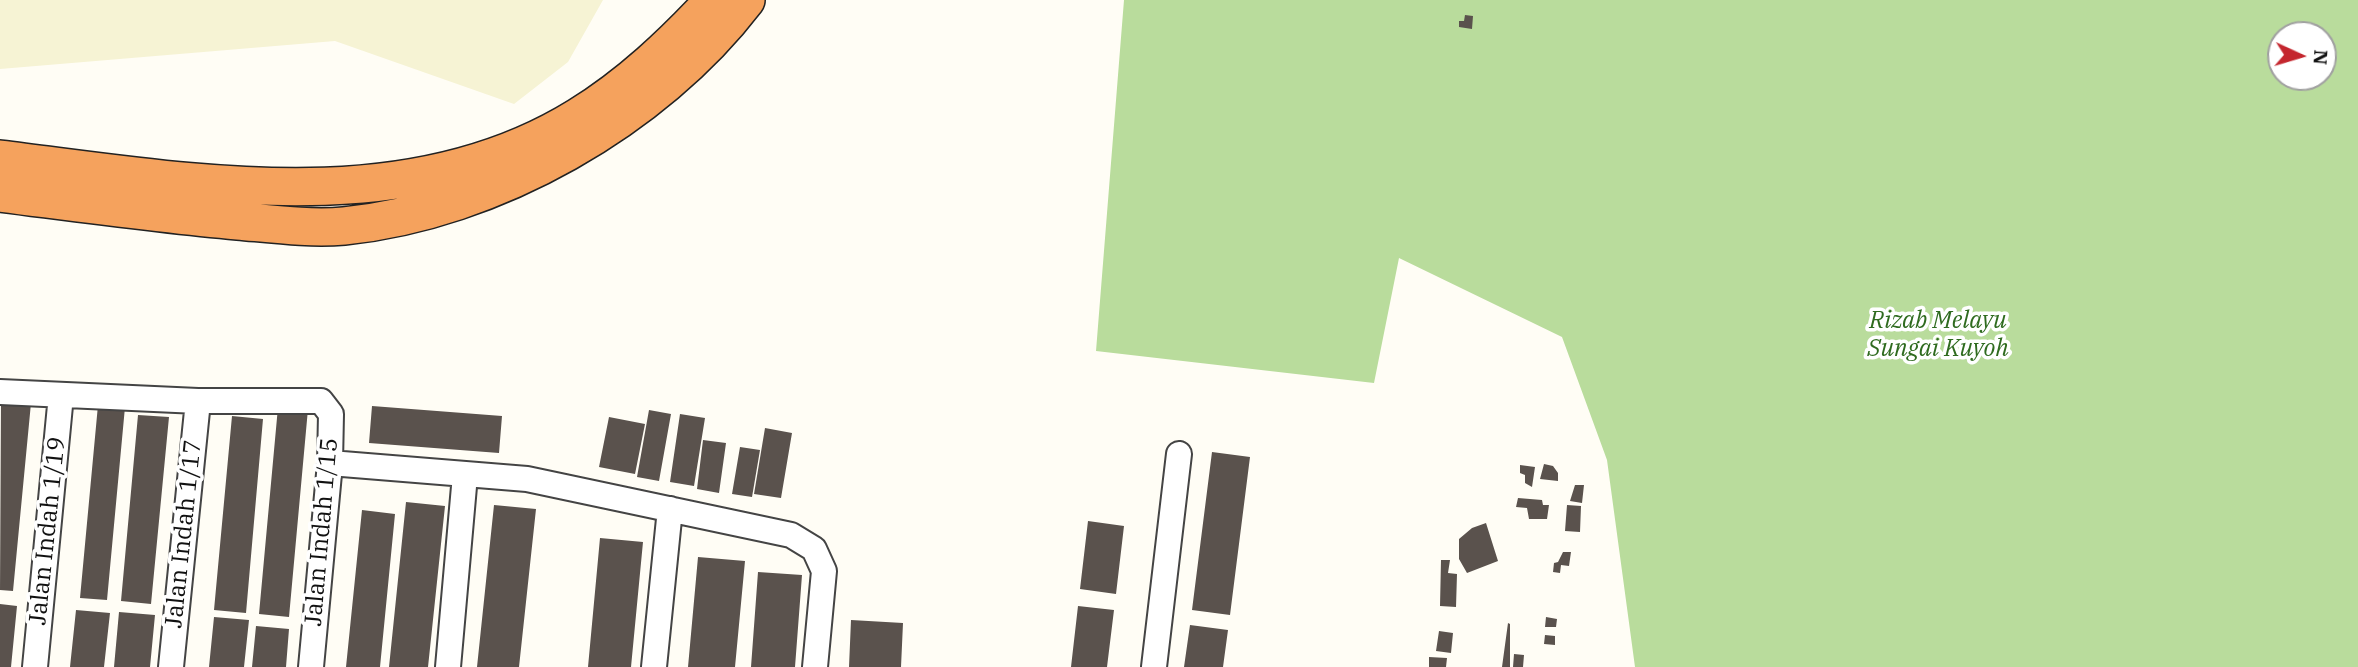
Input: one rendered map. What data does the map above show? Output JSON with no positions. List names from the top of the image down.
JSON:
{
  "streets": {
    "street": ["Jalan Indah 1/19", "Jalan Indah 1/15", "Jalan Indah 1/17"]
  },
  "crossings": [
    ["Jalan Indah 1/15", "Jalan Indah 1/17"]
  ],
  "parks": ["Rizab Melayu Sungai Kuyoh"],
  "north": "right"
}
